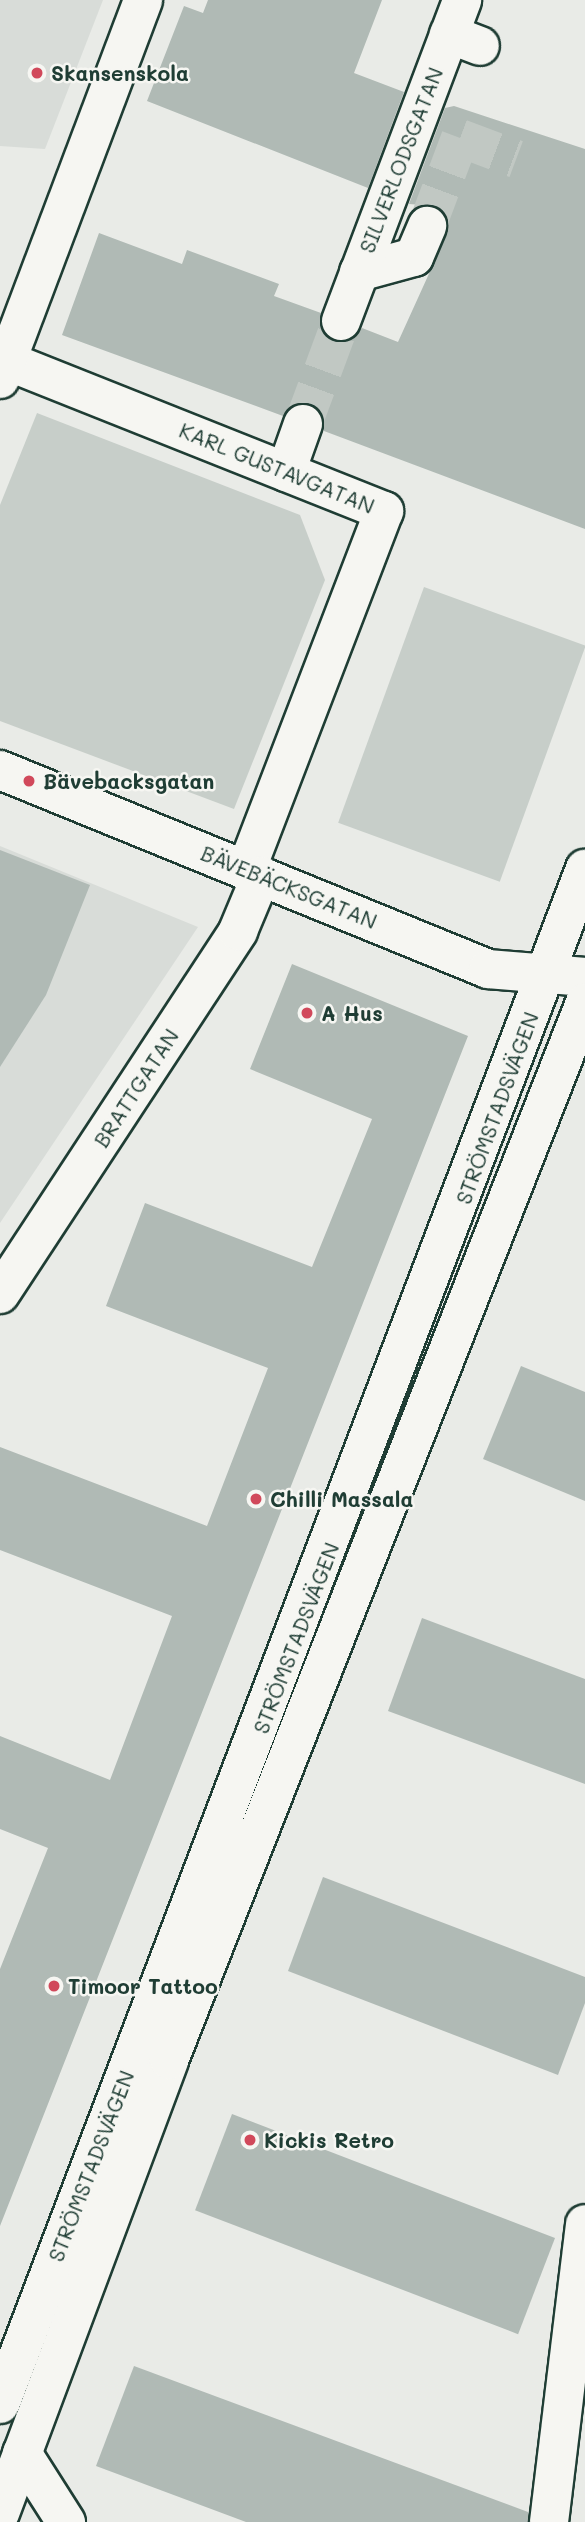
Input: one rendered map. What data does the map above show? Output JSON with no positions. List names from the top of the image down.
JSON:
{
  "streets": {
    "main road": [
      "SILVERLODSGATAN",
      "KARL GUSTAVGATAN",
      "BÄVEBÄCKSGATAN",
      "BRATTGATAN",
      "STRÖMSTADSVÄGEN"
    ]
  },
  "crossings": [
    ["KARL GUSTAVGATAN", "BÄVEBÄCKSGATAN"],
    ["KARL GUSTAVGATAN", "BRATTGATAN"],
    ["BÄVEBÄCKSGATAN", "BRATTGATAN"],
    ["BÄVEBÄCKSGATAN", "STRÖMSTADSVÄGEN"]
  ],
  "places": [
    "Skansenskola",
    "Bävebacksgatan",
    "A Hus",
    "Chilli Massala",
    "Timoor Tattoo",
    "Kickis Retro"
  ]
}
